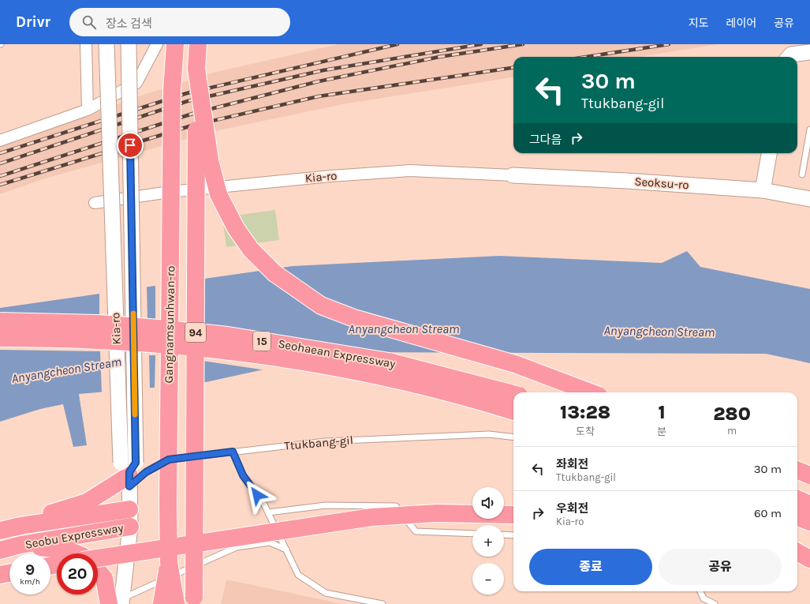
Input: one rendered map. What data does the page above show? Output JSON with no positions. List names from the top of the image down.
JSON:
{
  "streets": {
    "highway": [
      "Gangnamsunhwan-ro",
      "94",
      "15",
      "Seohaean Expressway",
      "Seobu Expressway"
    ],
    "main road": ["Kia-ro", "Seoksu-ro"],
    "lane": ["Ttukbang-gil"]
  },
  "crossings": [
    ["Kia-ro", "Seoksu-ro"],
    ["Kia-ro", "Ttukbang-gil"],
    ["Kia-ro", "Seobu Expressway"]
  ],
  "water": ["Anyangcheon Stream"],
  "page": {
    "header": "Drivr",
    "search": "장소 검색",
    "nav": ["지도", "레이어", "공유"],
    "turn": ["30 m", "Ttukbang-gil"],
    "then": "그다음",
    "eta": [
      "13:28",
      "도착",
      "1",
      "분",
      "280",
      "m"
    ],
    "list": [
      {
        "name": "좌회전",
        "note": "Ttukbang-gil",
        "value": "30 m"
      },
      {
        "name": "우회전",
        "note": "Kia-ro",
        "value": "60 m"
      }
    ],
    "map_buttons": ["+", "−"],
    "buttons": ["종료", "공유"],
    "speed": "9 km/h",
    "limit": "20"
  }
}
